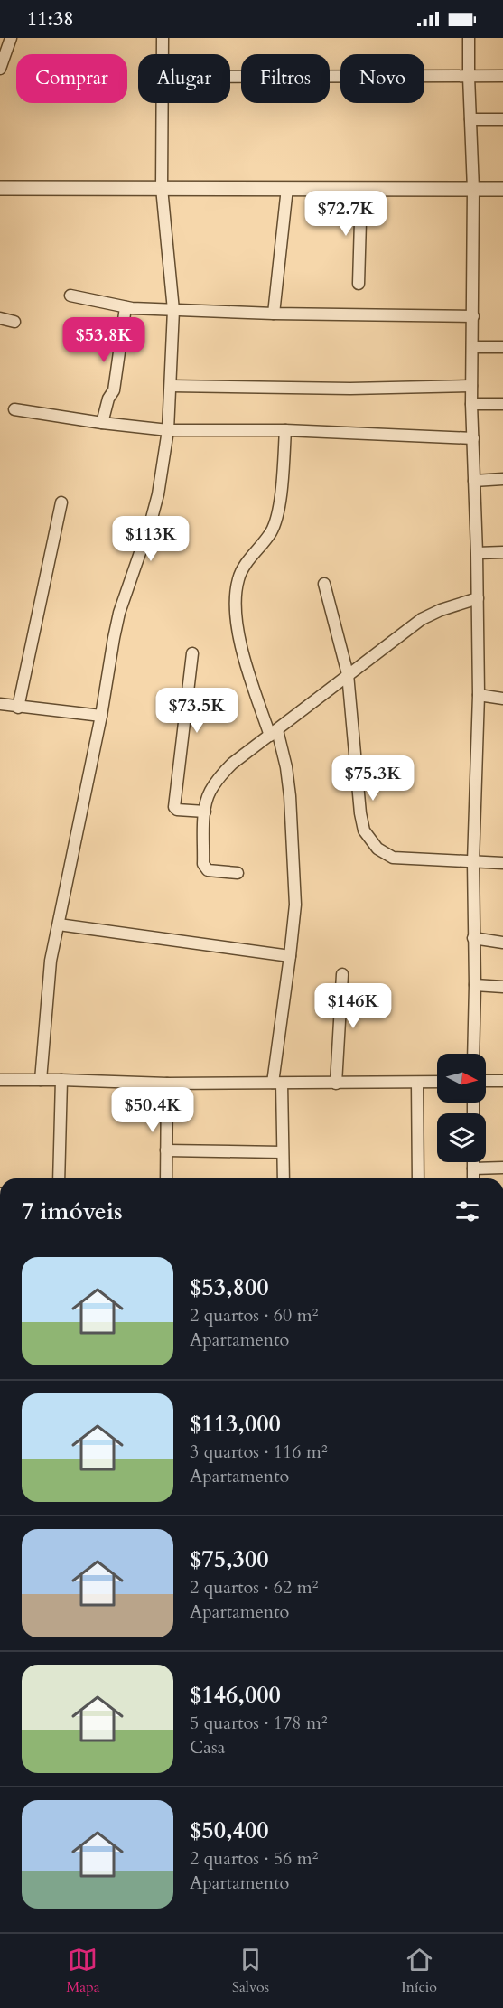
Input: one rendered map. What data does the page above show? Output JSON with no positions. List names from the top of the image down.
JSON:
{
  "north": "right",
  "page": {
    "status": "11:38",
    "chip": [
      "Comprar",
      "Alugar",
      "Filtros",
      "Novo"
    ],
    "price": [
      "$72.7K",
      "$53.8K",
      "$113K",
      "$73.5K",
      "$75.3K",
      "$146K",
      "$50.4K"
    ],
    "heading": "7 imóveis",
    "list": [
      {
        "name": "$53,800",
        "note": "2 quartos · 60 m² · Apartamento"
      },
      {
        "name": "$113,000",
        "note": "3 quartos · 116 m² · Apartamento"
      },
      {
        "name": "$75,300",
        "note": "2 quartos · 62 m² · Apartamento"
      },
      {
        "name": "$146,000",
        "note": "5 quartos · 178 m² · Casa"
      },
      {
        "name": "$50,400",
        "note": "2 quartos · 56 m² · Apartamento"
      }
    ],
    "tabs": ["Mapa", "Salvos", "Início"]
  }
}
